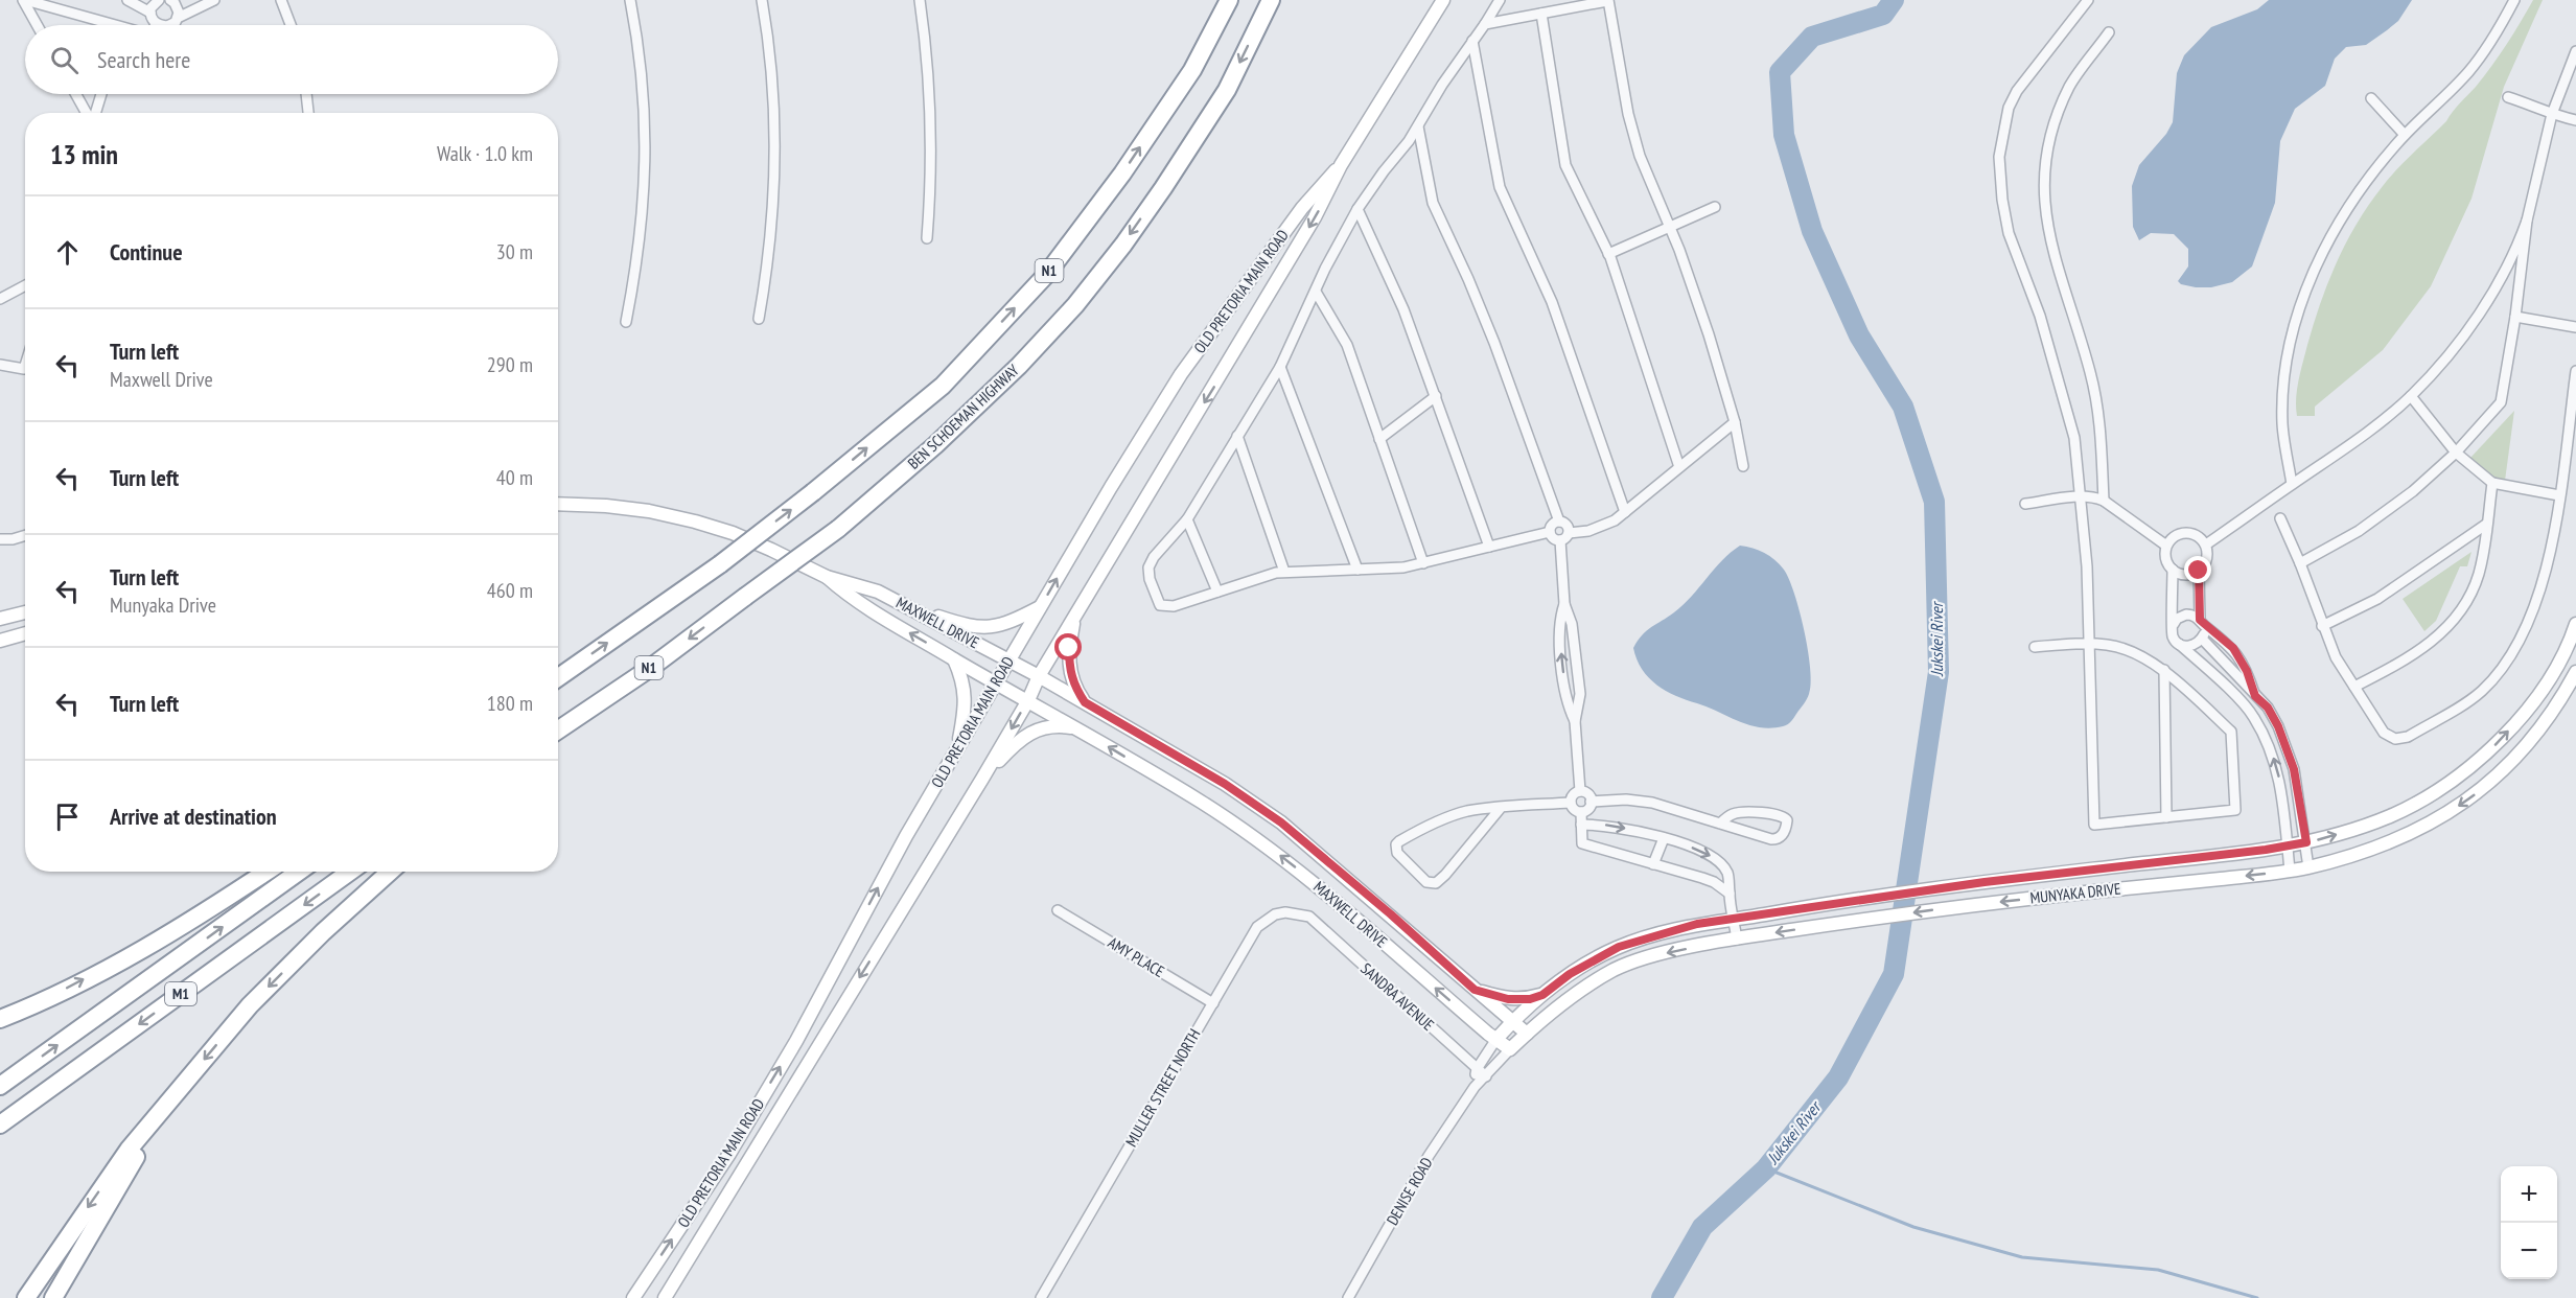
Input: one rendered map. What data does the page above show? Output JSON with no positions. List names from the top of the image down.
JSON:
{
  "streets": {
    "highway": ["N1", "BEN SCHOEMAN HIGHWAY", "M1"],
    "main road": ["OLD PRETORIA MAIN ROAD", "MAXWELL DRIVE", "MUNYAKA DRIVE"],
    "street": [
      "AMY PLACE",
      "SANDRA AVENUE",
      "MULLER STREET NORTH",
      "DENISE ROAD"
    ]
  },
  "crossings": [
    ["OLD PRETORIA MAIN ROAD", "MAXWELL DRIVE"],
    ["MAXWELL DRIVE", "MUNYAKA DRIVE"],
    ["MAXWELL DRIVE", "DENISE ROAD"],
    ["MUNYAKA DRIVE", "DENISE ROAD"],
    ["AMY PLACE", "MULLER STREET NORTH"],
    ["SANDRA AVENUE", "MULLER STREET NORTH"],
    ["SANDRA AVENUE", "DENISE ROAD"]
  ],
  "water": ["Jukskei River"],
  "page": {
    "search": "Search here",
    "heading": ["13 min", "Walk · 1.0 km"],
    "list": [
      ["Continue", "30 m"],
      ["Turn left", "Maxwell Drive", "290 m"],
      ["Turn left", "40 m"],
      ["Turn left", "Munyaka Drive", "460 m"],
      ["Turn left", "180 m"],
      "Arrive at destination"
    ],
    "map_buttons": ["+", "−"]
  }
}
